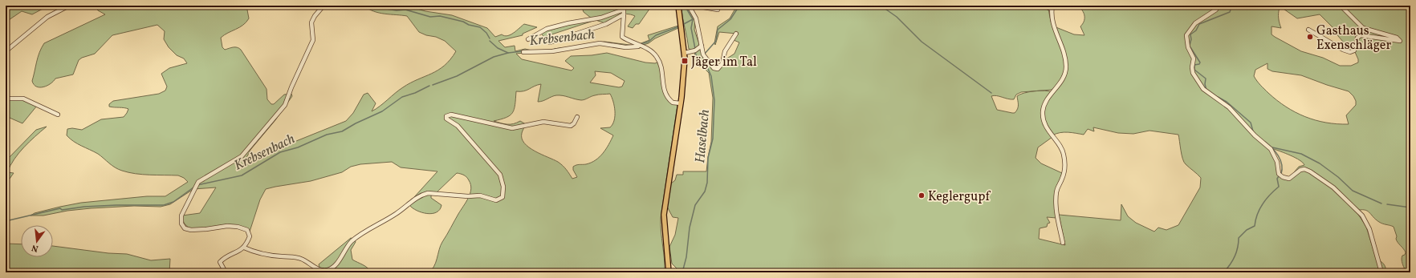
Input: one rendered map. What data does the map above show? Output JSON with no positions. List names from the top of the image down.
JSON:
{
  "water": ["Krebsenbach", "Haselbach"],
  "places": {
    "other": ["Gasthaus Exenschläger", "Keglergupf"],
    "transit": ["Jäger im Tal"]
  },
  "north": "bottom"
}
